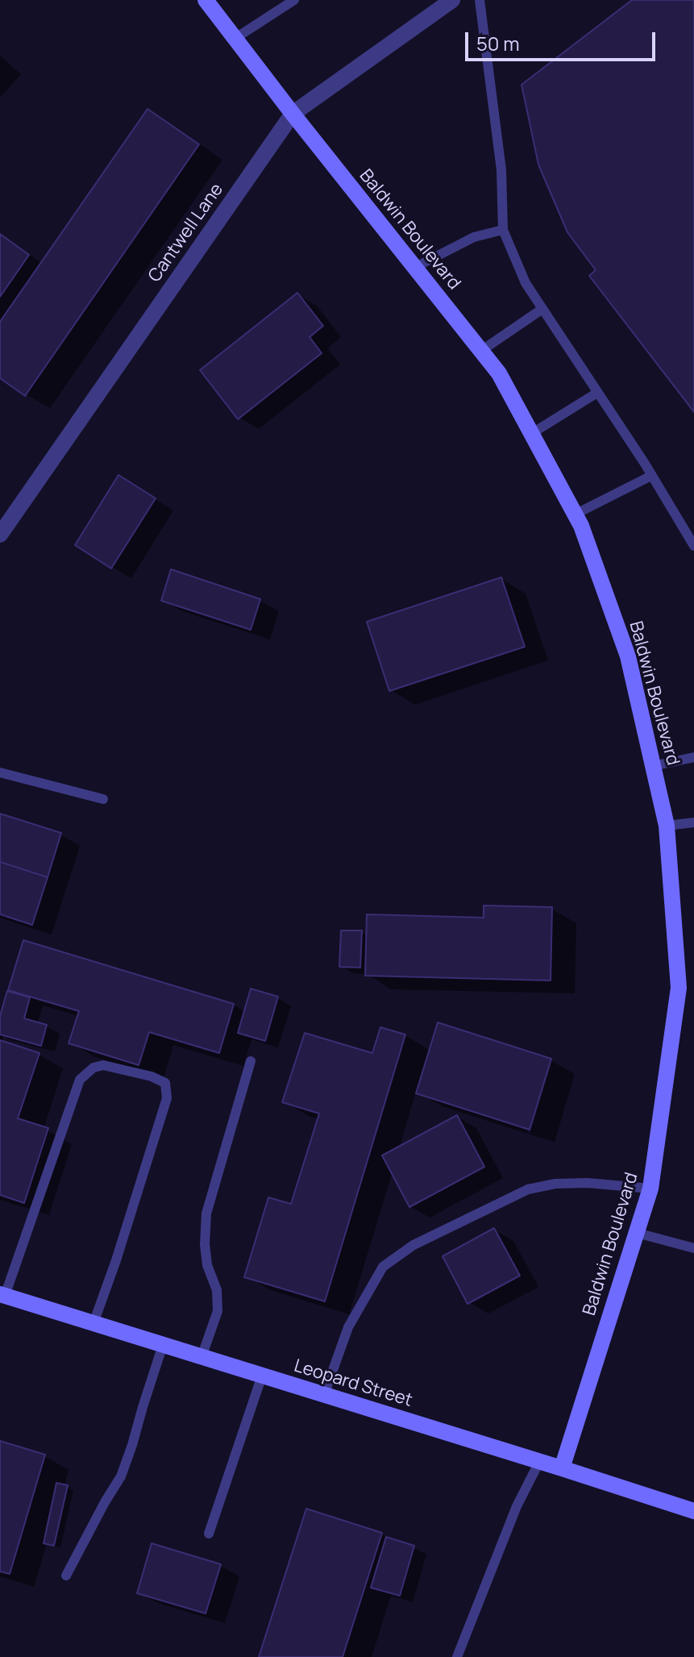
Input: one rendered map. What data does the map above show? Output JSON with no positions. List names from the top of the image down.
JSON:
{
  "streets": {
    "main road": ["Baldwin Boulevard", "Leopard Street"],
    "street": ["Cantwell Lane"]
  },
  "crossings": [
    ["Baldwin Boulevard", "Cantwell Lane"],
    ["Baldwin Boulevard", "Leopard Street"]
  ],
  "scale_bar": "50 m"
}
